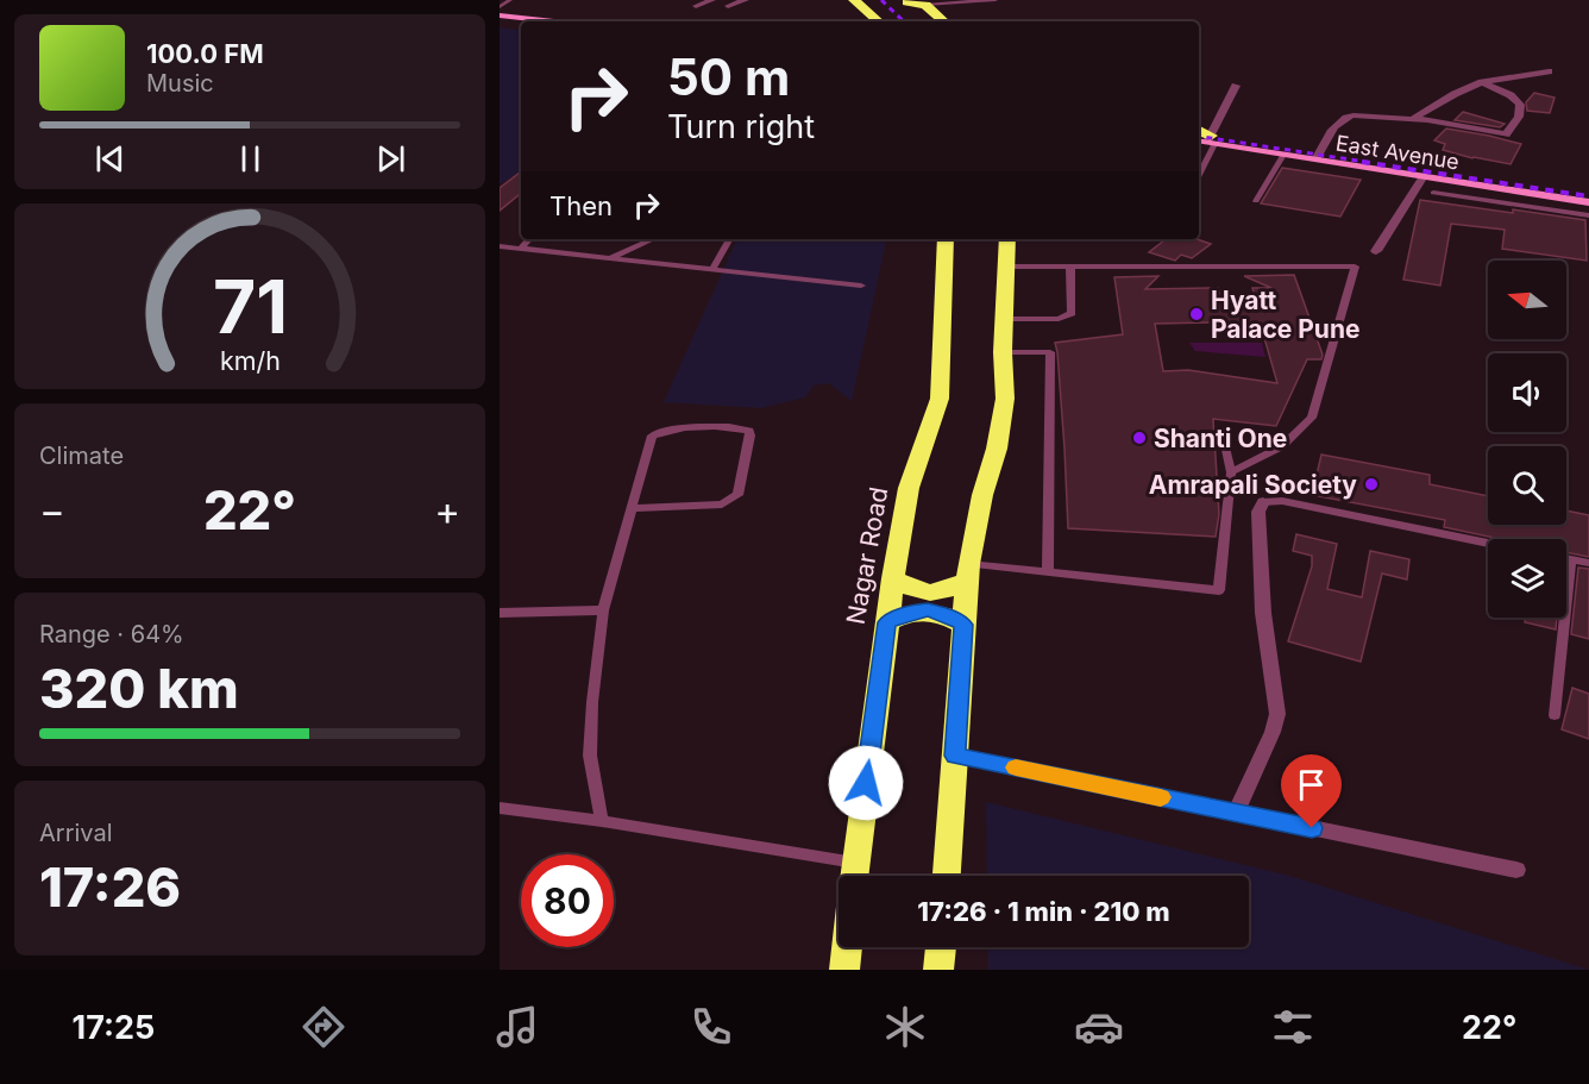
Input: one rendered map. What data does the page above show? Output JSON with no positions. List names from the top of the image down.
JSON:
{
  "streets": {
    "highway": ["Nagar Road"],
    "main road": ["East Avenue"]
  },
  "places": ["Hyatt Palace Pune", "Shanti One", "Amrapali Society"],
  "north": "left",
  "page": {
    "turn": ["50 m", "Turn right"],
    "song": ["100.0 FM", "Music"],
    "then": "Then",
    "tile": [
      "Climate",
      ["Range · 64%", "320 km"],
      ["Arrival", "17:26"]
    ],
    "heat": ["−", "22°", "+"],
    "limit": "80",
    "trip": "17:26 · 1 min · 210 m",
    "tabs": ["17:25", "22°"],
    "gauge": ["71", "km/h"]
  }
}
